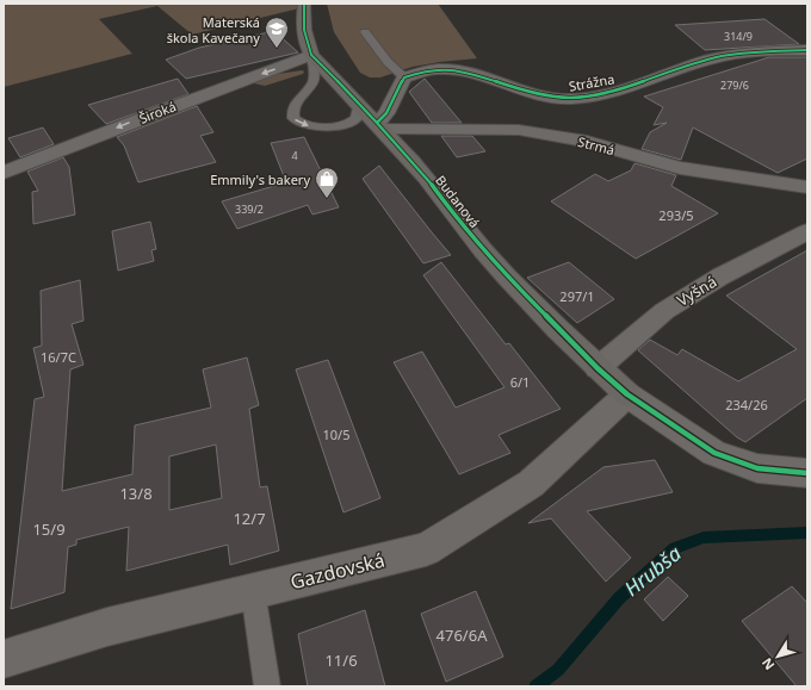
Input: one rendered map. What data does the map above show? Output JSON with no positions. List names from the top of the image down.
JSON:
{
  "streets": {
    "street": [
      "Strážna",
      "Široká",
      "Strmá",
      "Budanová",
      "Vyšná",
      "Gazdovská"
    ]
  },
  "crossings": [
    ["Široká", "Budanová"],
    ["Strmá", "Budanová"],
    ["Budanová", "Vyšná"],
    ["Budanová", "Gazdovská"]
  ],
  "one_way": ["Široká"],
  "water": ["Hrubša"],
  "places": {
    "school or university": ["Materská škola Kavečany"],
    "shop": ["Emmily's bakery"]
  },
  "house_numbers": [
    "314/9",
    "279/6",
    "4",
    "339/2",
    "293/5",
    "297/1",
    "16/7C",
    "6/1",
    "234/26",
    "10/5",
    "13/8",
    "12/7",
    "15/9",
    "476/6A",
    "11/6"
  ],
  "north": "bottom left"
}
